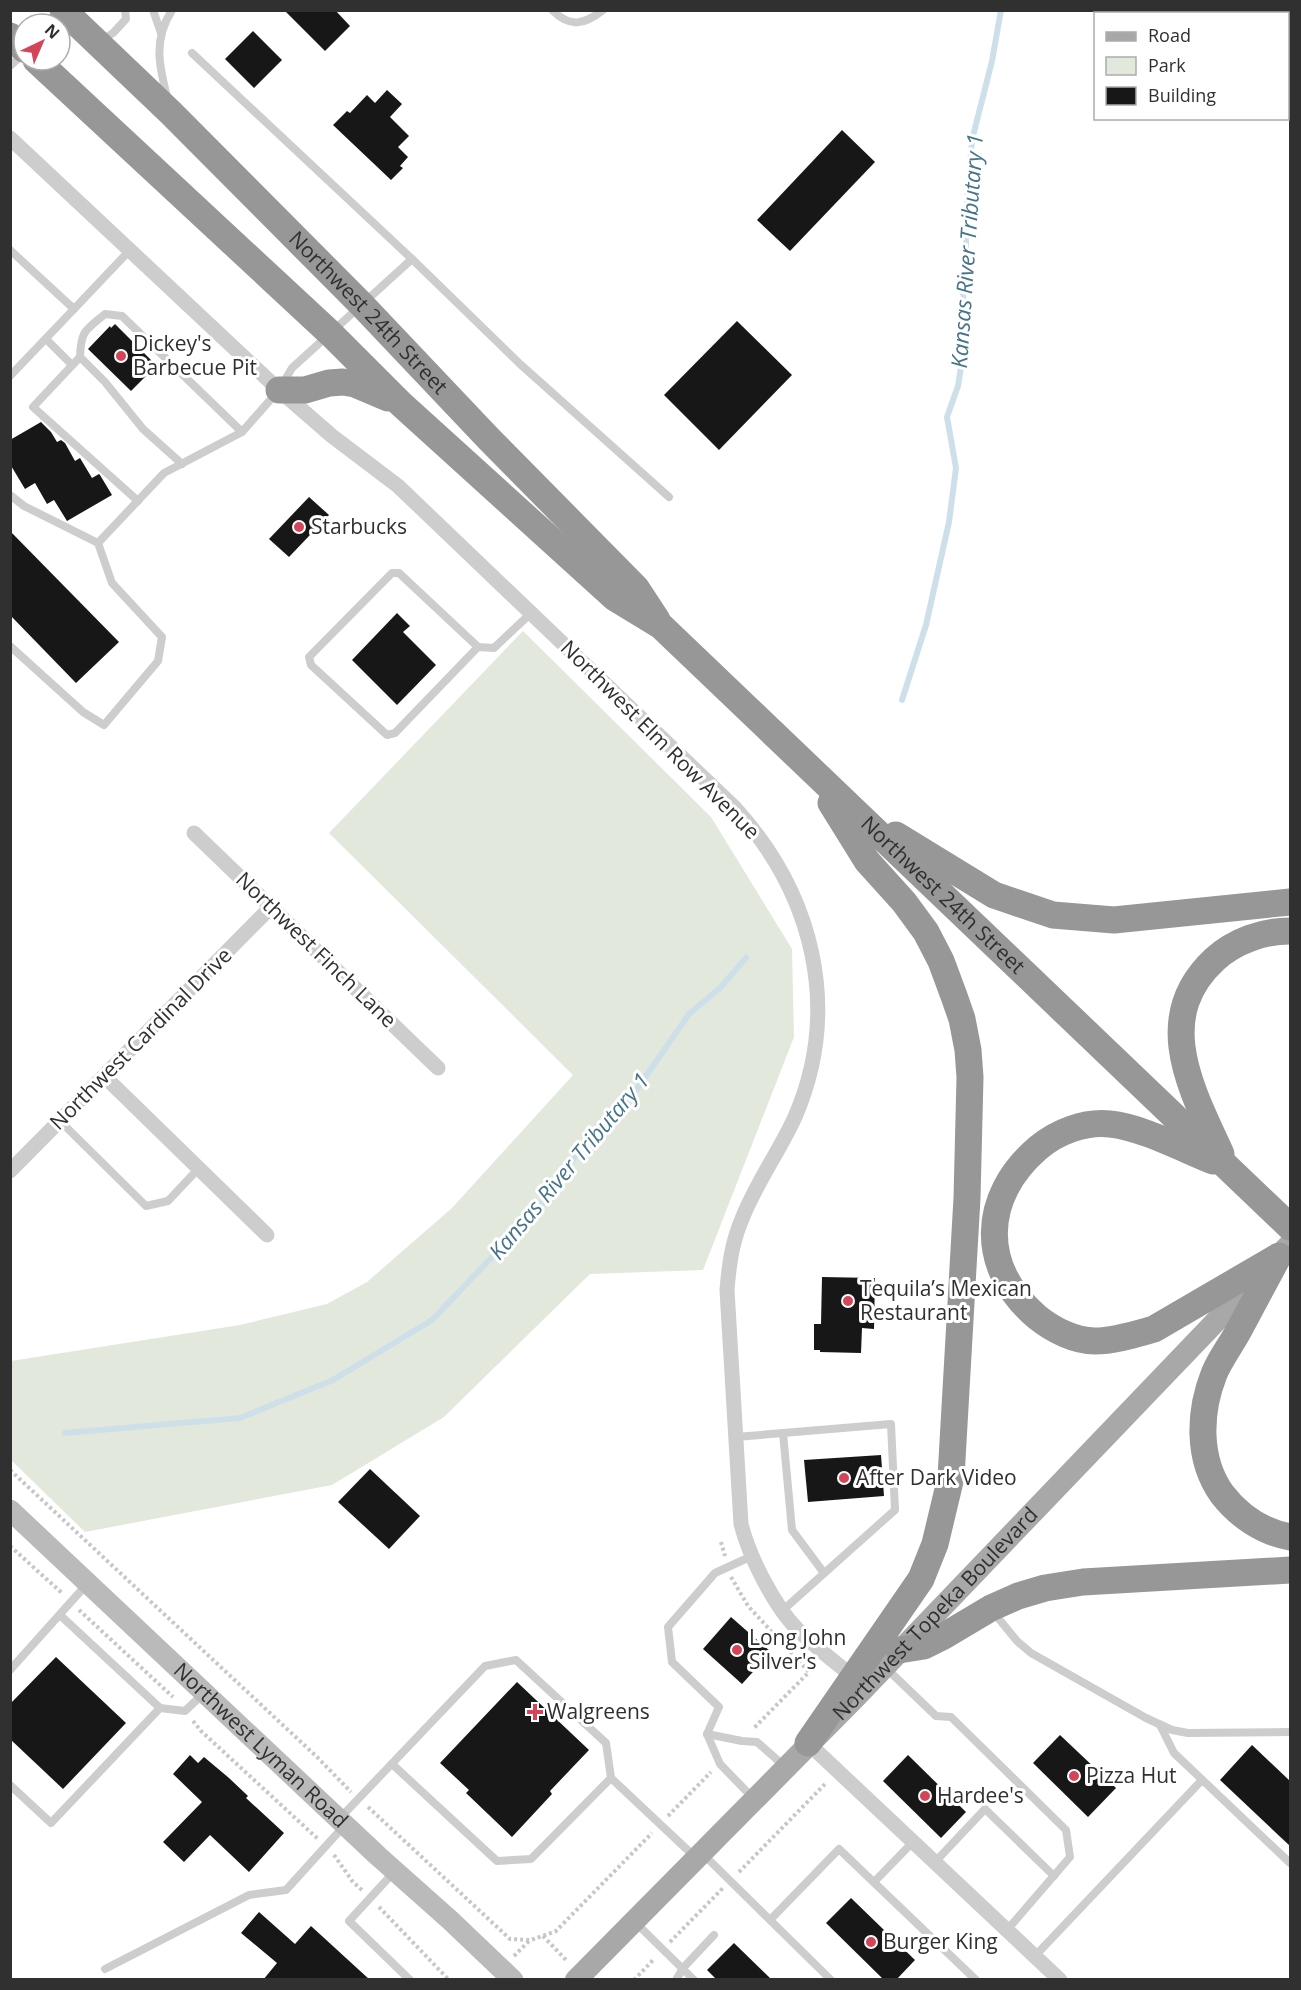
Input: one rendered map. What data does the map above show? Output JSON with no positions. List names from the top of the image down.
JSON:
{
  "streets": {
    "highway": ["Northwest 24th Street"],
    "main road": ["Northwest Topeka Boulevard"],
    "street": [
      "Northwest Elm Row Avenue",
      "Northwest Finch Lane",
      "Northwest Cardinal Drive",
      "Northwest Lyman Road"
    ]
  },
  "crossings": [
    ["Northwest Elm Row Avenue", "Northwest Topeka Boulevard"],
    ["Northwest Finch Lane", "Northwest Cardinal Drive"]
  ],
  "water": ["Kansas River Tributary 1"],
  "places": {
    "other": [
      "Dickey's Barbecue Pit",
      "Starbucks",
      "Tequila’s Mexican Restaurant",
      "After Dark Video",
      "Long John Silver's",
      "Pizza Hut",
      "Hardee's",
      "Burger King"
    ],
    "health": ["Walgreens"]
  },
  "legend": ["Road", "Park", "Building"],
  "north": "top right"
}
